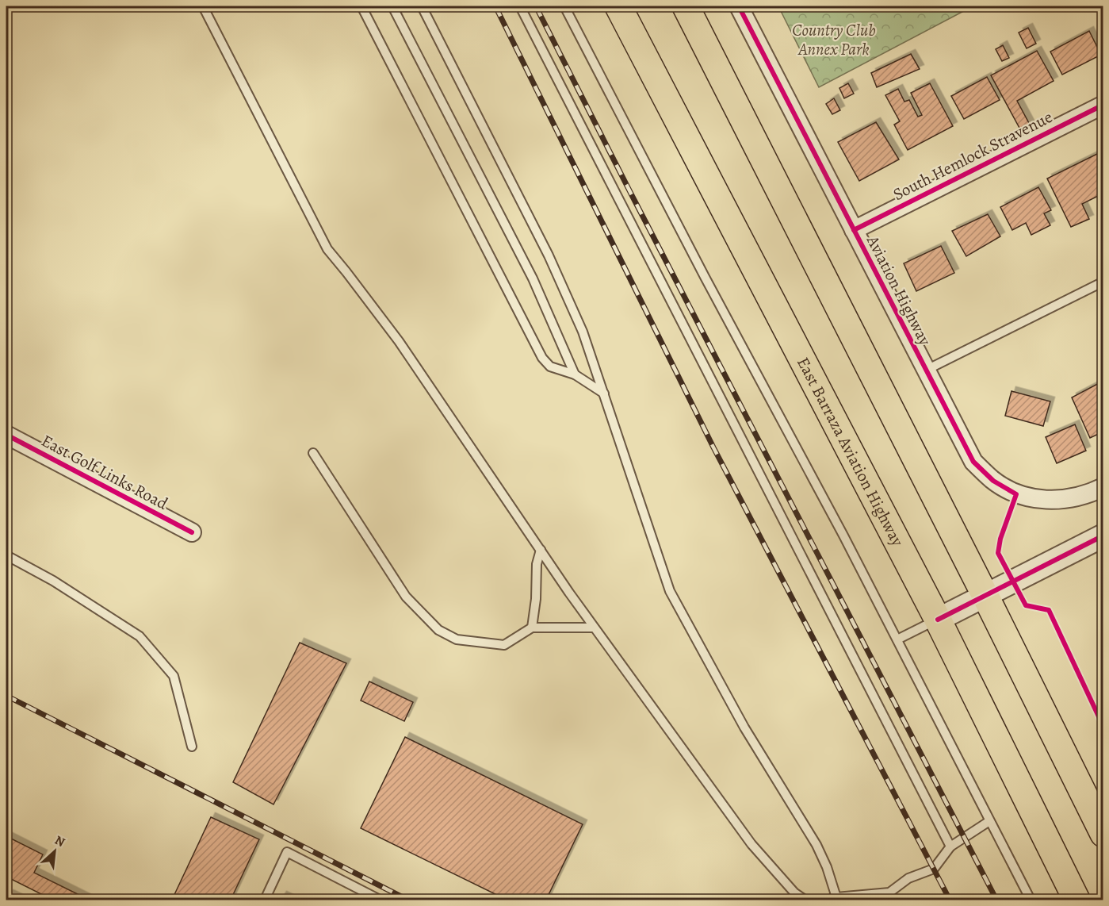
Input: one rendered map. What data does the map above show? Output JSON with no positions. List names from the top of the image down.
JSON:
{
  "streets": {
    "main road": ["East Barraza Aviation Highway"],
    "street": ["South Hemlock Stravenue", "Aviation Highway", "East Golf Links Road"]
  },
  "crossings": [
    ["South Hemlock Stravenue", "Aviation Highway"]
  ],
  "parks": ["Country Club Annex Park"],
  "north": "top right"
}
